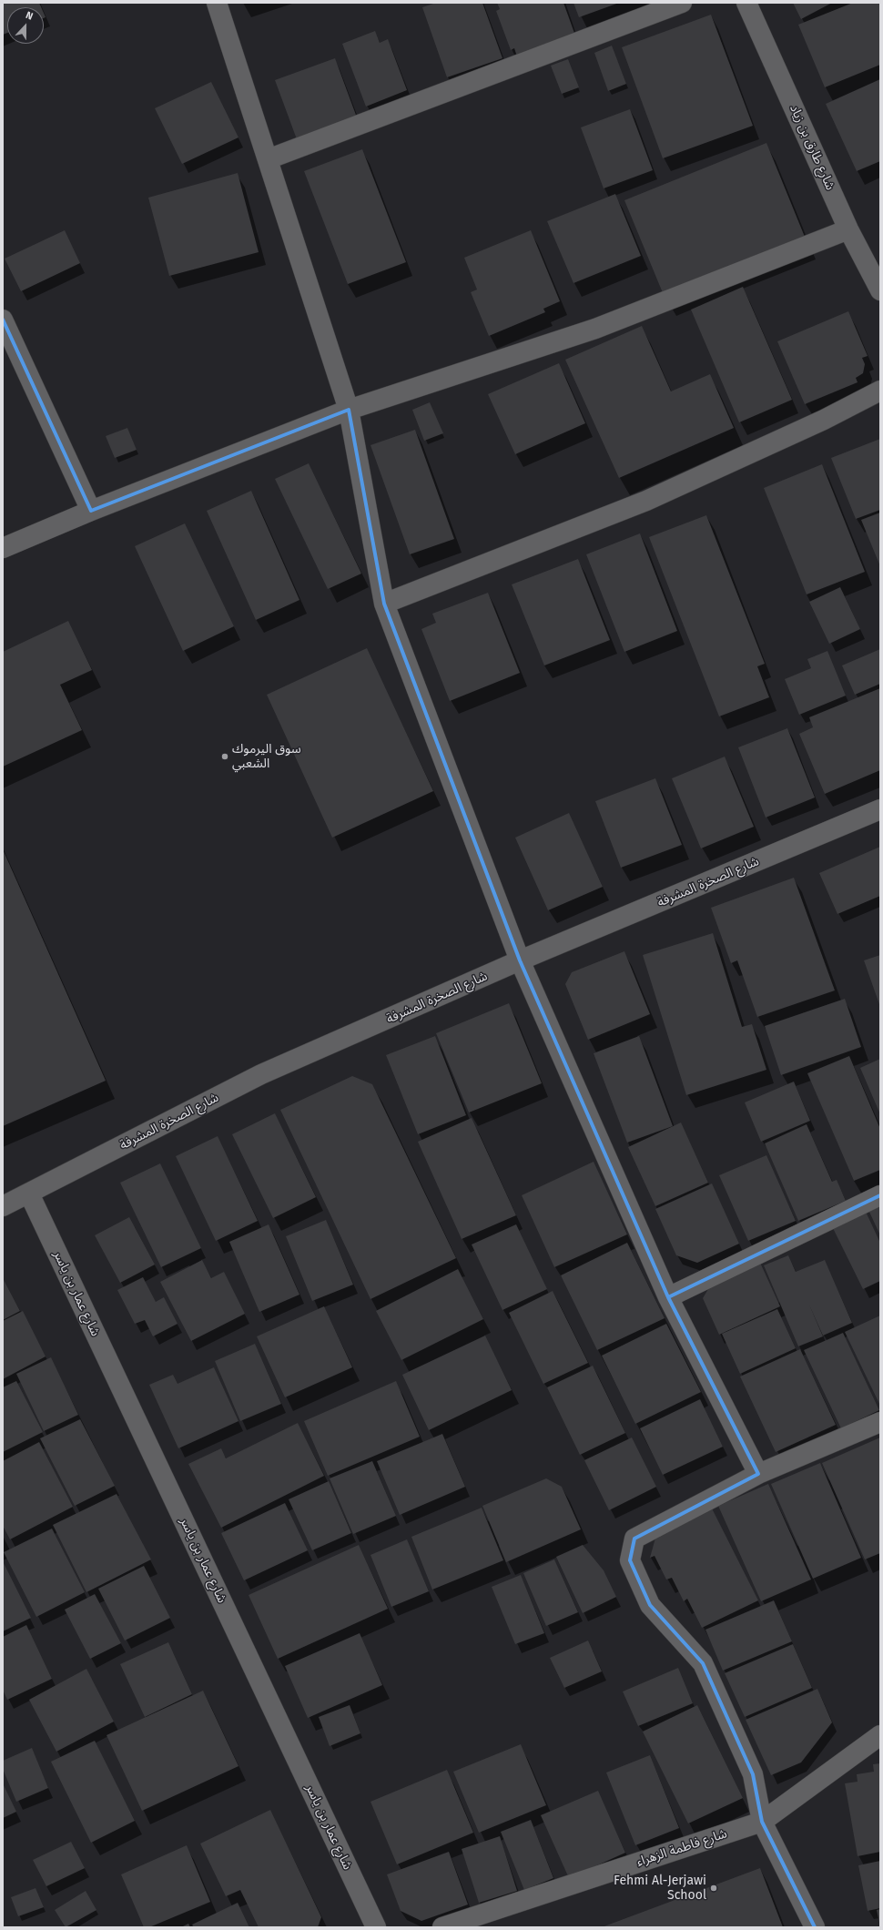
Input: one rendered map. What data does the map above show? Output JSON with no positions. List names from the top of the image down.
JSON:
{
  "streets": {
    "street": [
      "شارع طارق بن زياد",
      "شارع الصخرة المشرفة",
      "شارع عمار بن ياسر",
      "شارع فاطمة الزهراء"
    ]
  },
  "crossings": [
    ["شارع الصخرة المشرفة", "شارع عمار بن ياسر"]
  ],
  "places": ["سوق اليرموك الشعبي", "Fehmi Al-Jerjawi School"],
  "north": "top"
}
